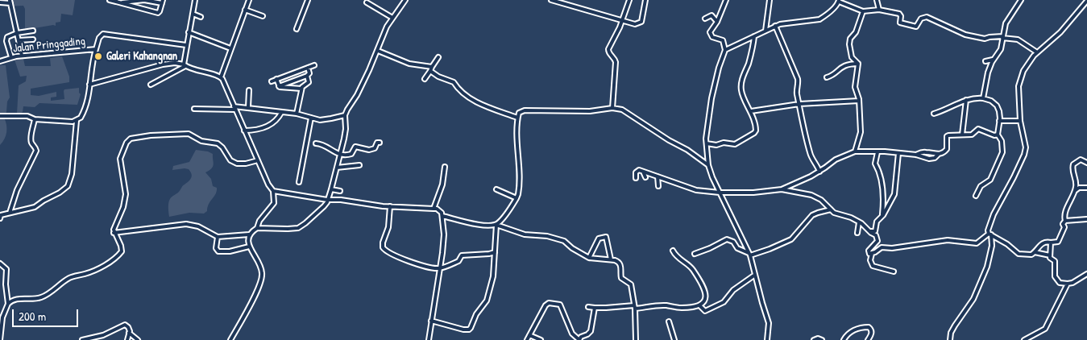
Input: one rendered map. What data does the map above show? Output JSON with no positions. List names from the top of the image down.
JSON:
{
  "streets": {
    "street": ["Jalan Pringgading"]
  },
  "places": ["Galeri Kahangnan"],
  "scale_bar": "200 m"
}
